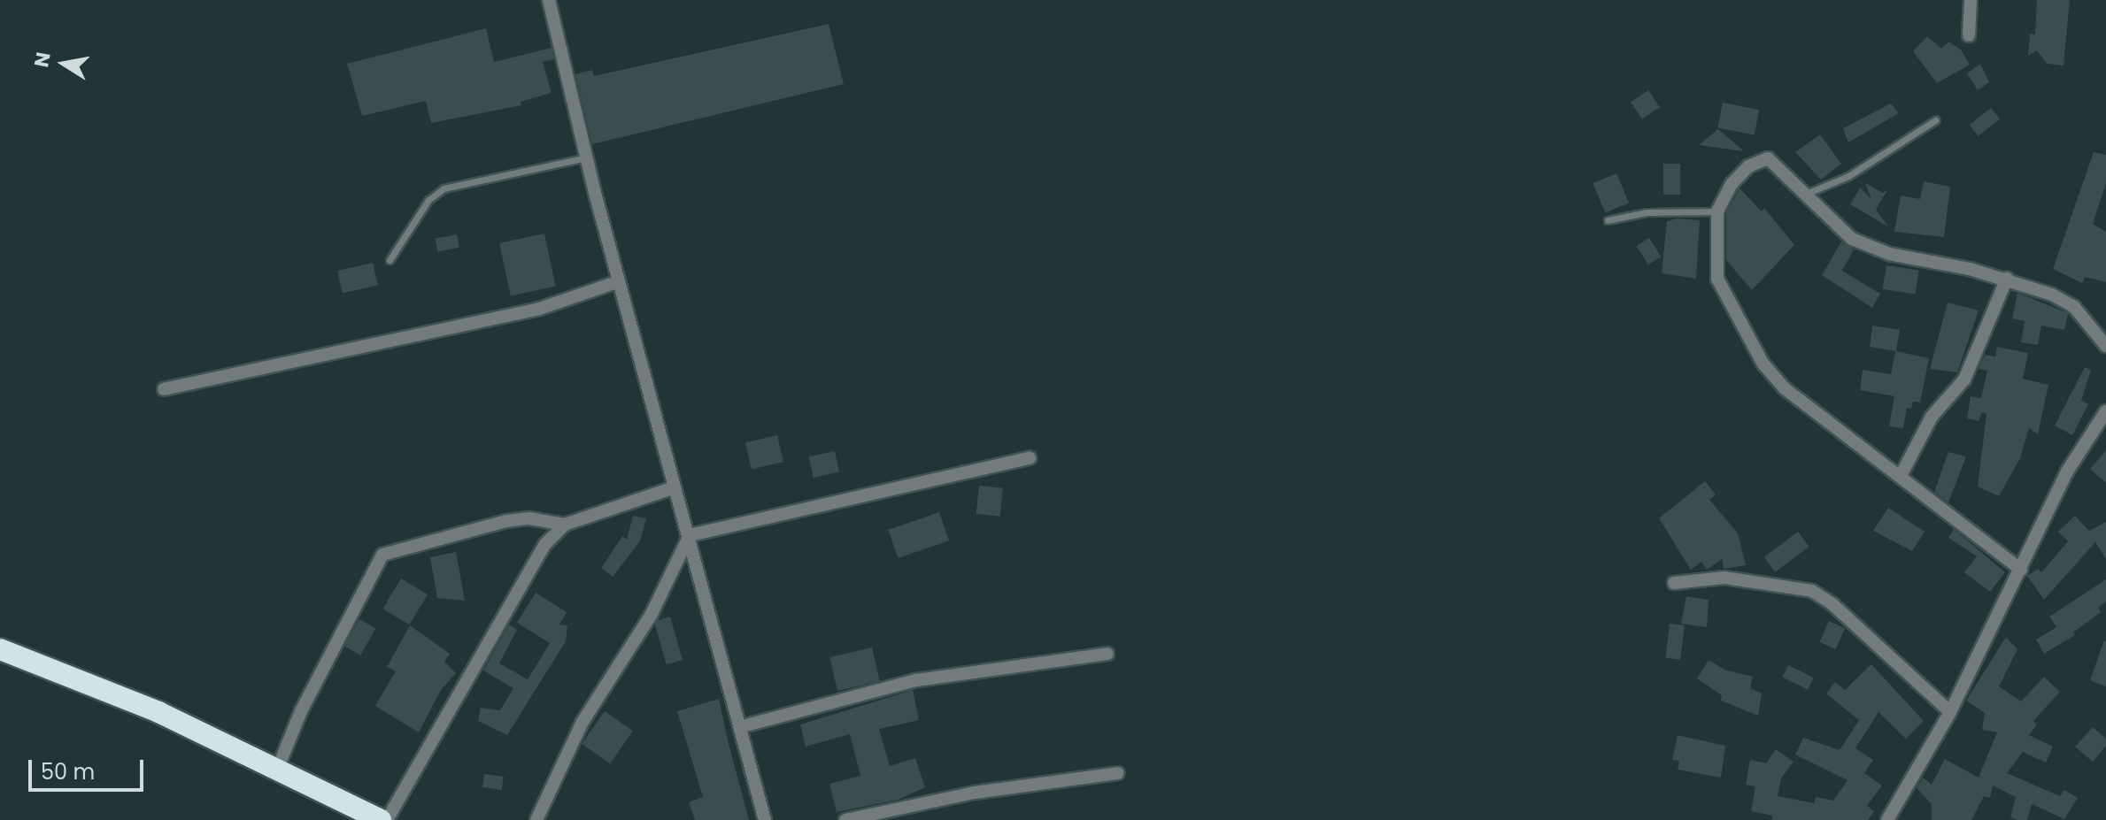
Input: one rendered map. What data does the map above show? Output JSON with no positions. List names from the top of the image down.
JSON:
{
  "scale_bar": "50 m",
  "north": "left"
}
